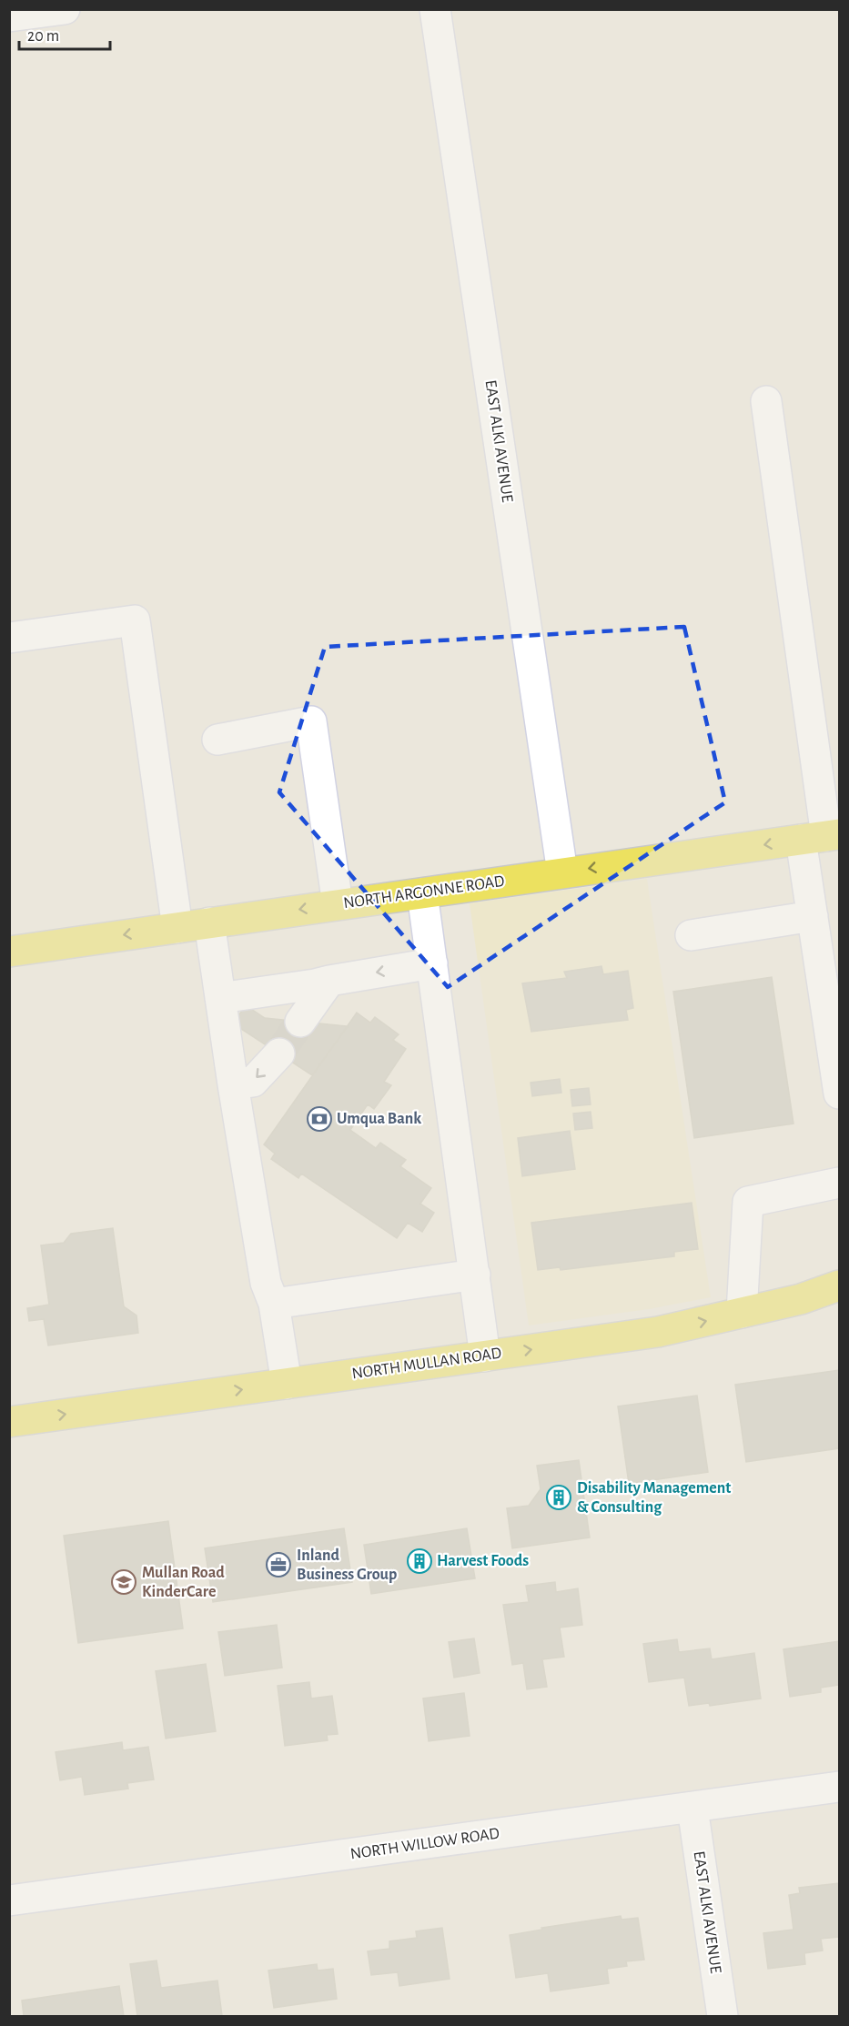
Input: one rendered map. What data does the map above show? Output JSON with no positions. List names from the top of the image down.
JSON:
{
  "streets": {
    "main road": ["NORTH ARGONNE ROAD", "NORTH MULLAN ROAD"],
    "street": ["EAST ALKI AVENUE", "NORTH WILLOW ROAD"]
  },
  "crossings": [
    ["EAST ALKI AVENUE", "NORTH ARGONNE ROAD"],
    ["EAST ALKI AVENUE", "NORTH WILLOW ROAD"]
  ],
  "one_way": ["NORTH ARGONNE ROAD", "NORTH MULLAN ROAD"],
  "places": {
    "bank": ["Umqua Bank"],
    "building": ["Disability Management & Consulting", "Harvest Foods"],
    "office": ["Inland Business Group"],
    "school or university": ["Mullan Road KinderCare"]
  },
  "scale_bar": "20 m"
}
